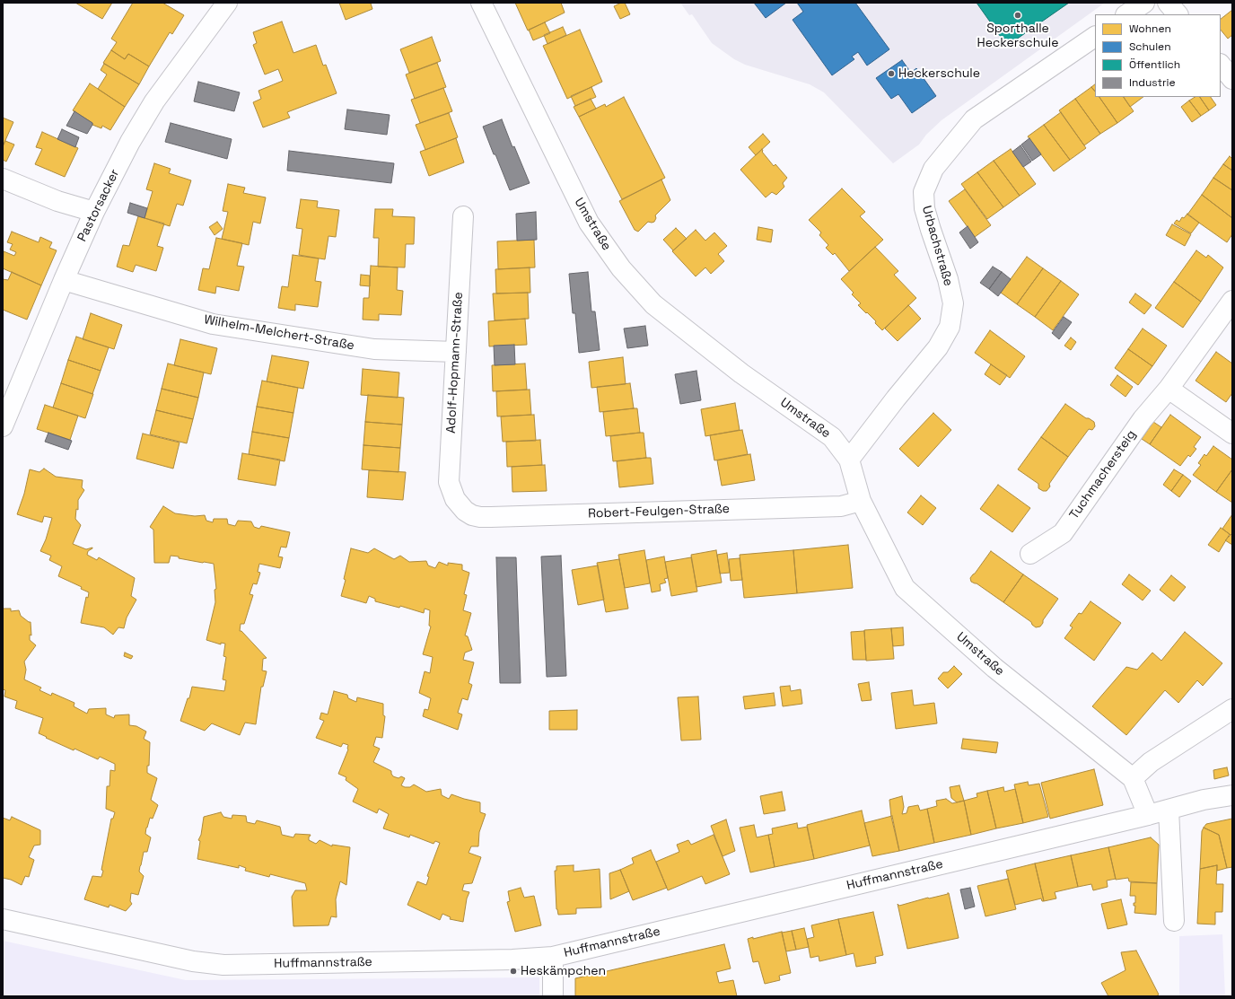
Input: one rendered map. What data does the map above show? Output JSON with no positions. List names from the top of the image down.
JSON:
{
  "streets": {
    "street": [
      "Pastorsacker",
      "Umstraße",
      "Urbachstraße",
      "Wilhelm-Melchert-Straße",
      "Adolf-Hopmann-Straße",
      "Tuchmachersteig",
      "Robert-Feulgen-Straße",
      "Huffmannstraße"
    ]
  },
  "crossings": [
    ["Pastorsacker", "Wilhelm-Melchert-Straße"],
    ["Umstraße", "Urbachstraße"],
    ["Umstraße", "Robert-Feulgen-Straße"],
    ["Umstraße", "Huffmannstraße"],
    ["Wilhelm-Melchert-Straße", "Adolf-Hopmann-Straße"],
    ["Adolf-Hopmann-Straße", "Robert-Feulgen-Straße"]
  ],
  "places": ["Sporthalle Heckerschule", "Heckerschule", "Heskämpchen"],
  "legend": [
    "Wohnen",
    "Schulen",
    "Öffentlich",
    "Industrie"
  ]
}
